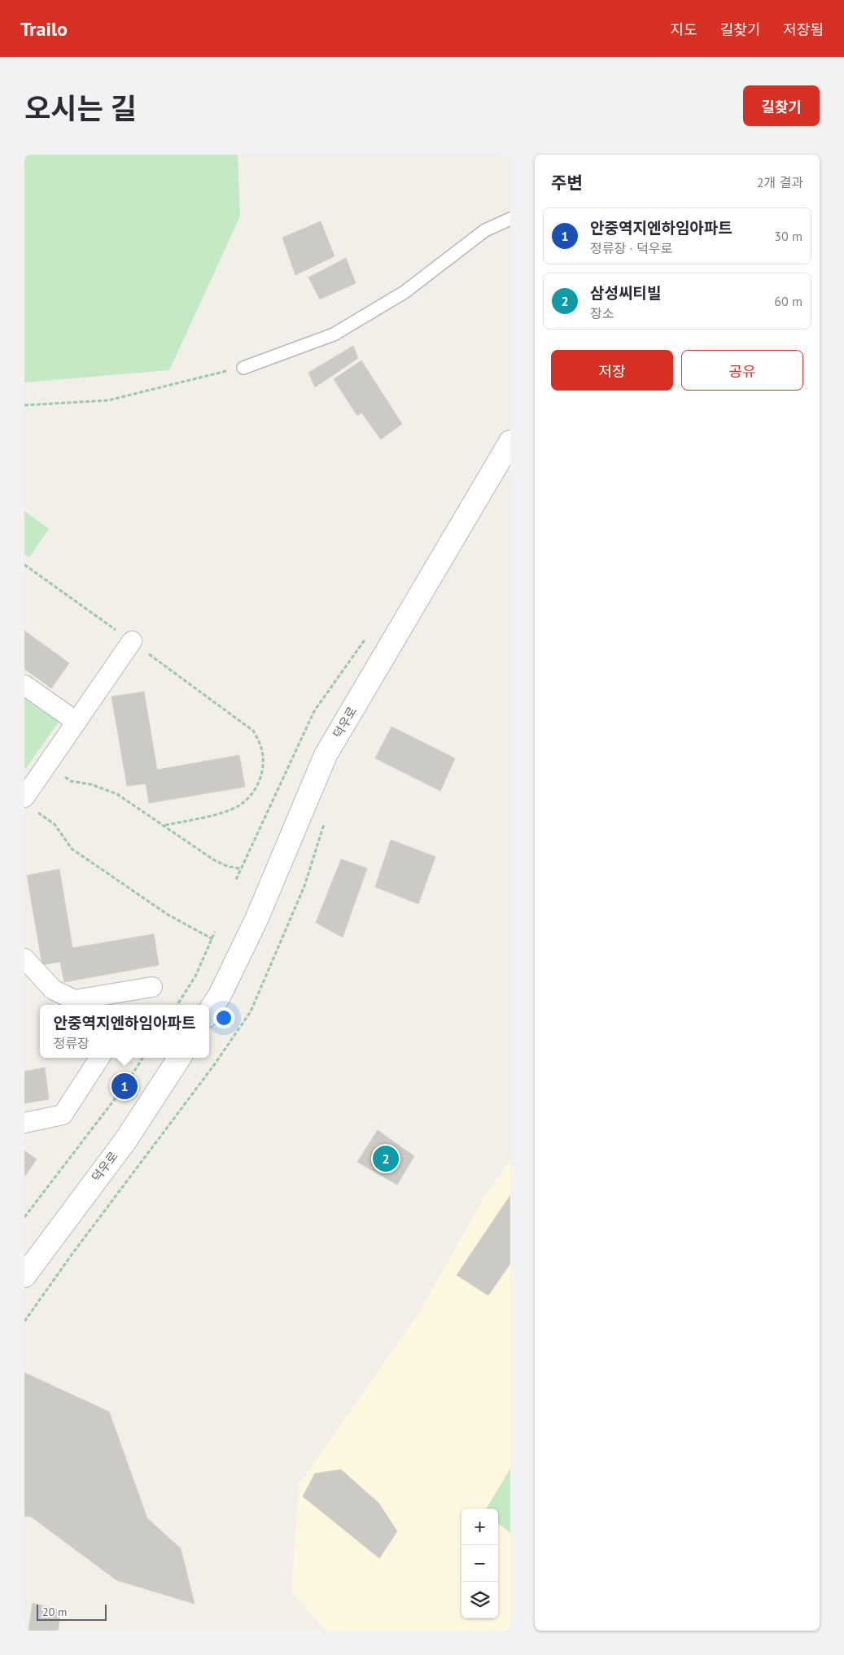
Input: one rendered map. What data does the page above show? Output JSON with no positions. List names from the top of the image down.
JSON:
{
  "streets": {
    "street": ["덕우로"]
  },
  "scale_bar": "20 m",
  "page": {
    "header": "Trailo",
    "nav": ["지도", "길찾기", "저장됨"],
    "title": "오시는 길",
    "buttons": [
      "길찾기",
      ["저장", "공유"]
    ],
    "heading": ["주변", "2개 결과"],
    "list": [
      {
        "mark": "1",
        "name": "안중역지엔하임아파트",
        "note": "정류장 · 덕우로",
        "value": "30 m"
      },
      {
        "mark": "2",
        "name": "삼성씨티빌",
        "note": "장소",
        "value": "60 m"
      }
    ],
    "popup": ["안중역지엔하임아파트", "정류장"],
    "pins": ["1", "2"],
    "map_buttons": ["+", "−"],
    "scale": "20 m"
  }
}
